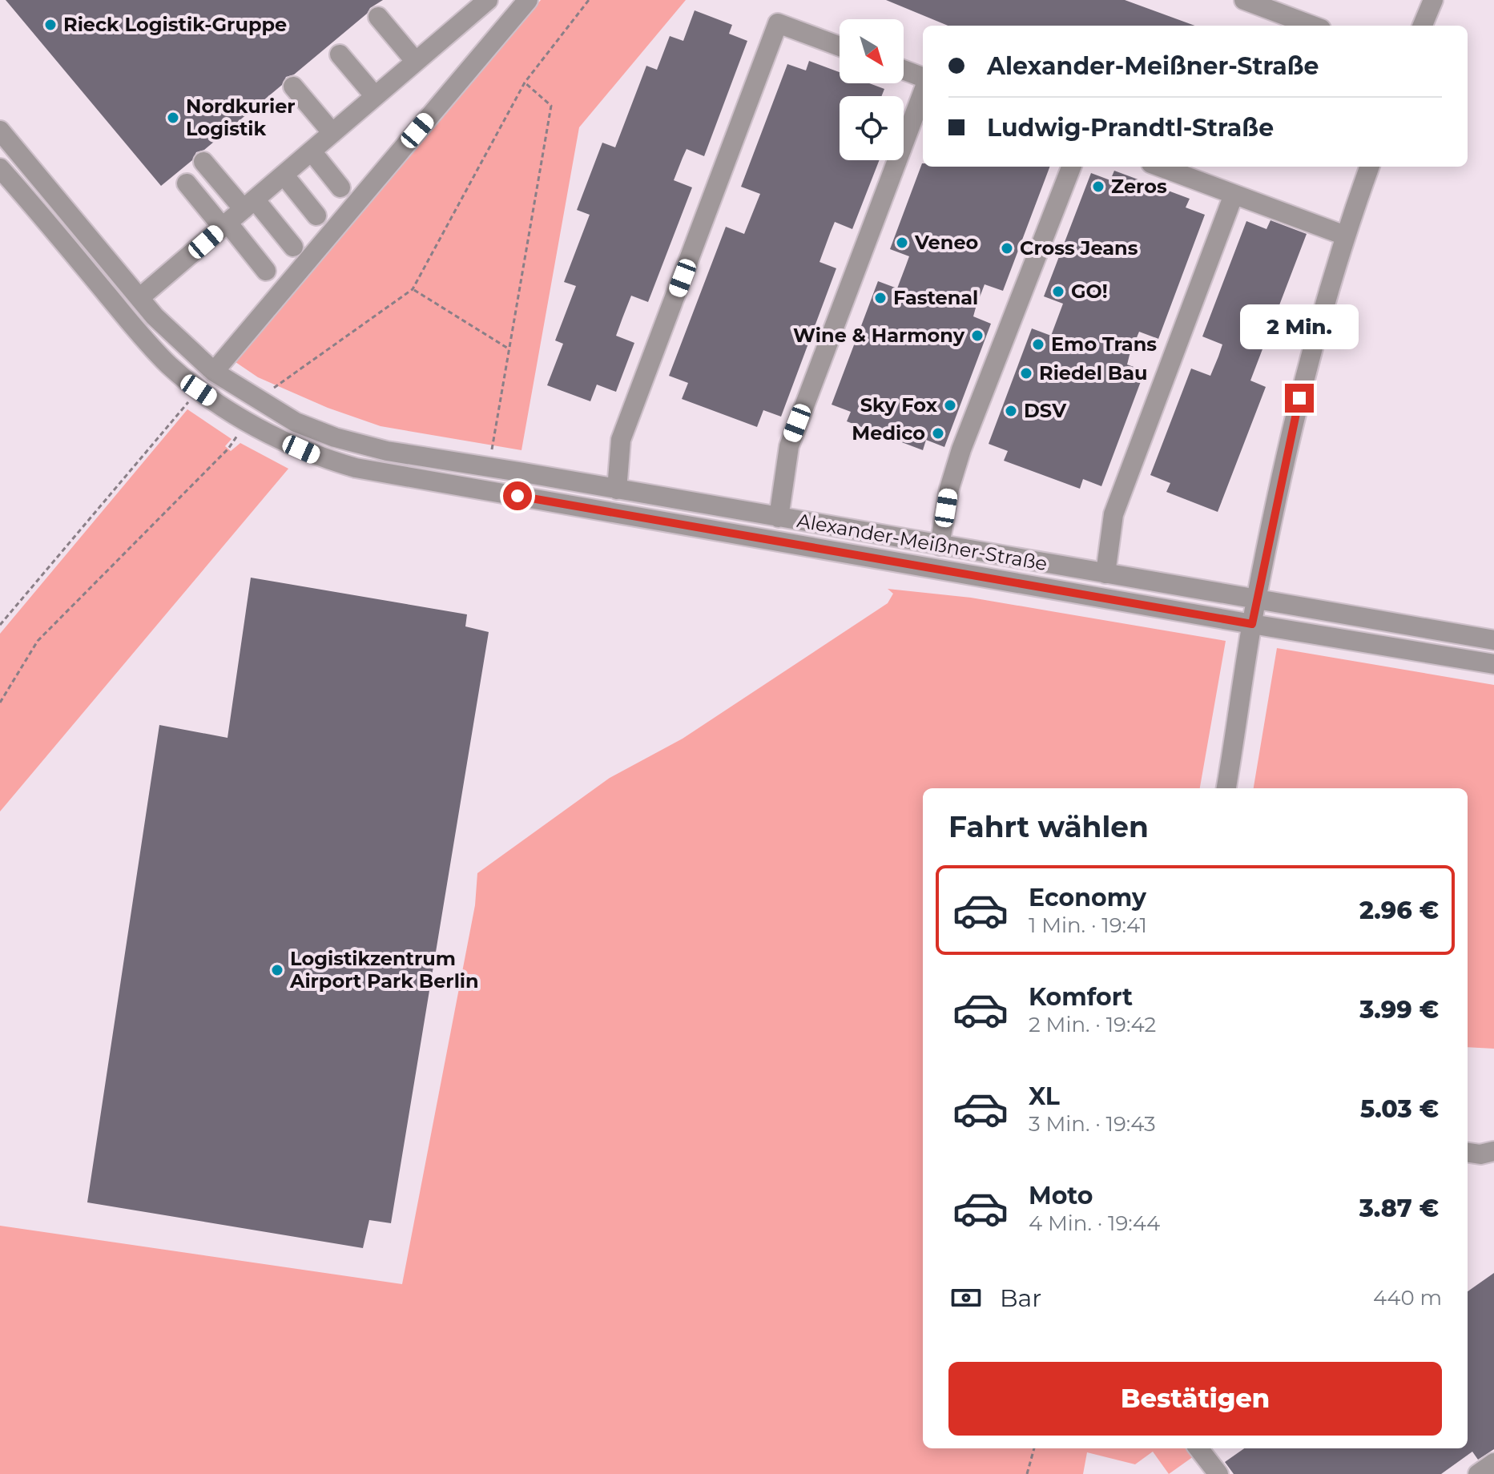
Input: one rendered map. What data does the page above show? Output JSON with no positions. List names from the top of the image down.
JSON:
{
  "streets": {
    "street": ["Alexander-Meißner-Straße"]
  },
  "places": [
    "Rieck Logistik-Gruppe",
    "Nordkurier Logistik",
    "Zeros",
    "Veneo",
    "Cross Jeans",
    "GO!",
    "Fastenal",
    "Wine & Harmony",
    "Emo Trans",
    "Riedel Bau",
    "Sky Fox",
    "DSV",
    "Medico",
    "Logistikzentrum Airport Park Berlin"
  ],
  "north": "bottom right",
  "page": {
    "banner": ["Alexander-Meißner-Straße", "Ludwig-Prandtl-Straße"],
    "bubble": "2 Min.",
    "heading": "Fahrt wählen",
    "list": [
      {
        "name": "Economy",
        "note": "1 Min. · 19:41",
        "value": "2.96 €"
      },
      {
        "name": "Komfort",
        "note": "2 Min. · 19:42",
        "value": "3.99 €"
      },
      {
        "name": "XL",
        "note": "3 Min. · 19:43",
        "value": "5.03 €"
      },
      {
        "name": "Moto",
        "note": "4 Min. · 19:44",
        "value": "3.87 €"
      }
    ],
    "pay": ["Bar", "440 m"],
    "buttons": "Bestätigen"
  }
}
